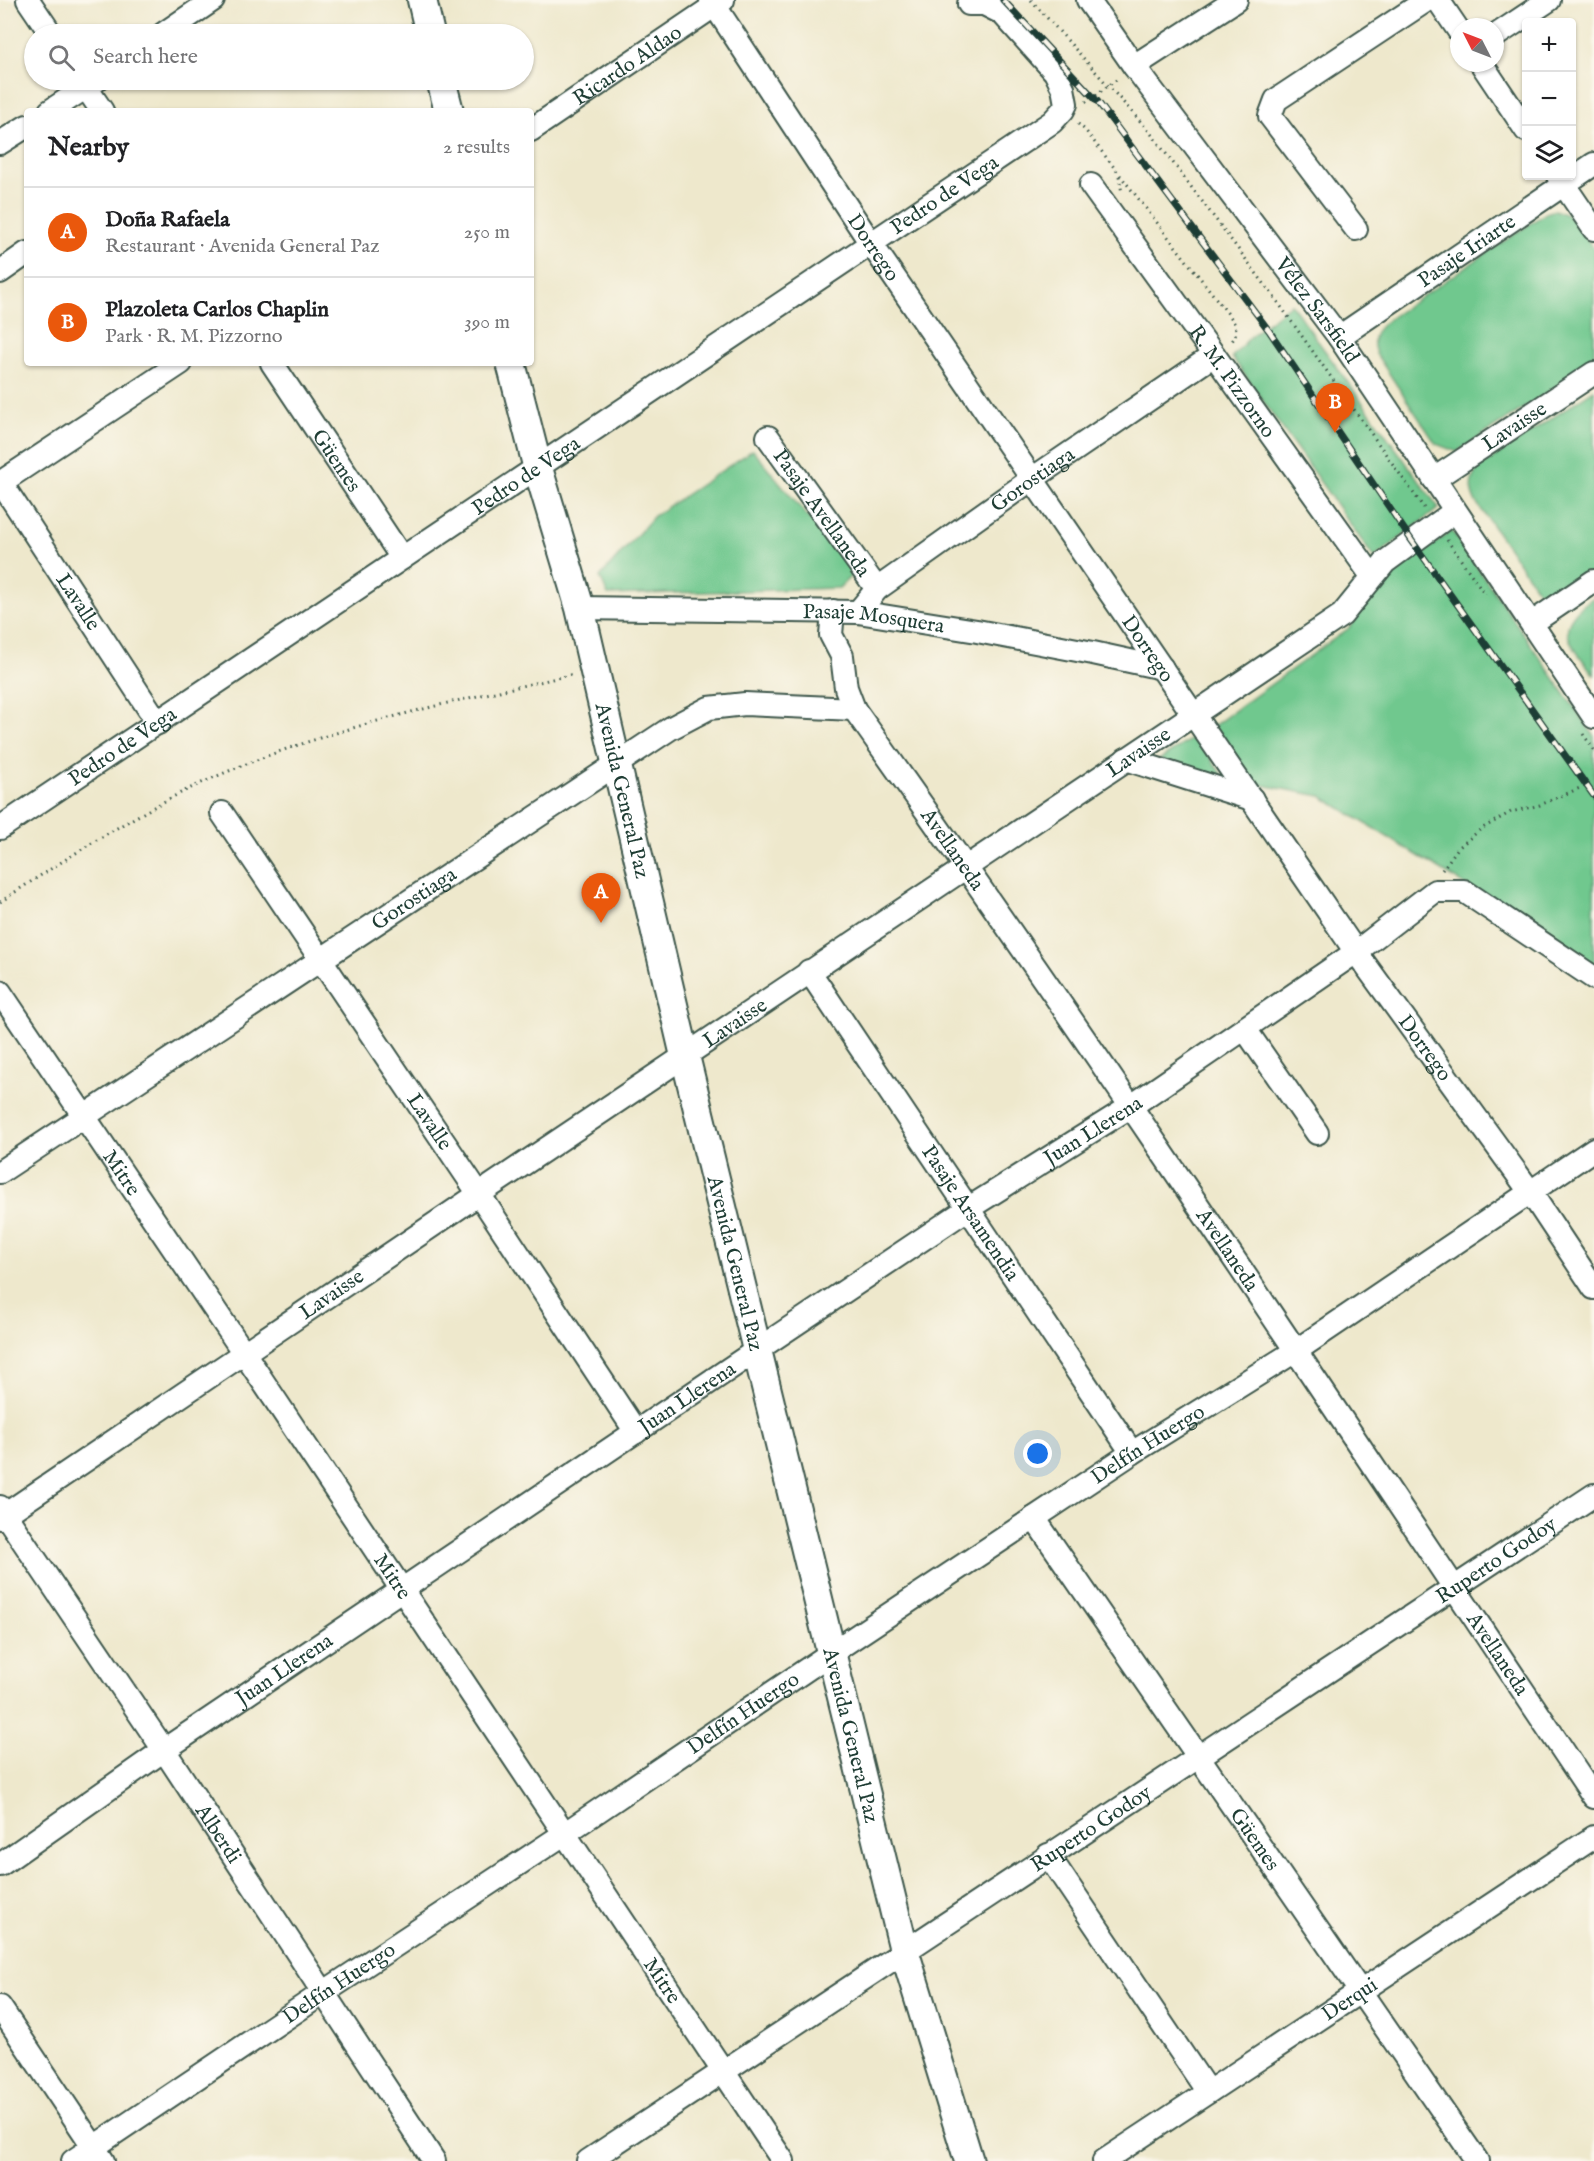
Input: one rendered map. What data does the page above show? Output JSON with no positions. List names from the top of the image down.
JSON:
{
  "streets": {
    "main road": ["Avenida General Paz"],
    "street": [
      "Ricardo Aldao",
      "Pedro de Vega",
      "Dorrego",
      "Pasaje Iriarte",
      "Vélez Sarsfield",
      "R. M. Pizzorno",
      "Lavaisse",
      "Güemes",
      "Gorostiaga",
      "Pasaje Avellaneda",
      "Lavalle",
      "Pasaje Mosquera",
      "Avellaneda",
      "Juan Llerena",
      "Mitre",
      "Pasaje Arsamendia",
      "Delfín Huergo",
      "Ruperto Godoy",
      "Alberdi",
      "Derqui"
    ]
  },
  "crossings": [
    ["Ricardo Aldao", "Dorrego"],
    ["Pedro de Vega", "Dorrego"],
    ["Pedro de Vega", "Güemes"],
    ["Pedro de Vega", "Lavalle"],
    ["Pedro de Vega", "Avenida General Paz"],
    ["Dorrego", "Lavaisse"],
    ["Dorrego", "Gorostiaga"],
    ["Dorrego", "Pasaje Mosquera"],
    ["Dorrego", "Juan Llerena"],
    ["Dorrego", "Delfín Huergo"],
    ["Pasaje Iriarte", "Vélez Sarsfield"],
    ["Vélez Sarsfield", "Lavaisse"],
    ["R. M. Pizzorno", "Lavaisse"],
    ["R. M. Pizzorno", "Gorostiaga"],
    ["Lavaisse", "Lavalle"],
    ["Lavaisse", "Avenida General Paz"],
    ["Lavaisse", "Avellaneda"],
    ["Lavaisse", "Mitre"],
    ["Lavaisse", "Pasaje Arsamendia"],
    ["Lavaisse", "Alberdi"],
    ["Güemes", "Delfín Huergo"],
    ["Güemes", "Ruperto Godoy"],
    ["Güemes", "Derqui"],
    ["Gorostiaga", "Pasaje Avellaneda"],
    ["Gorostiaga", "Lavalle"],
    ["Gorostiaga", "Pasaje Mosquera"],
    ["Gorostiaga", "Avenida General Paz"],
    ["Gorostiaga", "Avellaneda"],
    ["Gorostiaga", "Mitre"],
    ["Lavalle", "Juan Llerena"],
    ["Pasaje Mosquera", "Avenida General Paz"],
    ["Pasaje Mosquera", "Avellaneda"],
    ["Avenida General Paz", "Juan Llerena"],
    ["Avenida General Paz", "Delfín Huergo"],
    ["Avenida General Paz", "Ruperto Godoy"],
    ["Avellaneda", "Juan Llerena"],
    ["Avellaneda", "Delfín Huergo"],
    ["Avellaneda", "Ruperto Godoy"],
    ["Juan Llerena", "Mitre"],
    ["Juan Llerena", "Pasaje Arsamendia"],
    ["Juan Llerena", "Alberdi"],
    ["Mitre", "Delfín Huergo"],
    ["Mitre", "Ruperto Godoy"],
    ["Pasaje Arsamendia", "Delfín Huergo"],
    ["Delfín Huergo", "Alberdi"]
  ],
  "north": "top left",
  "page": {
    "map_buttons": ["+", "−"],
    "search": "Search here",
    "heading": ["Nearby", "2 results"],
    "list": [
      {
        "mark": "A",
        "name": "Doña Rafaela",
        "note": "Restaurant · Avenida General Paz",
        "value": "250 m"
      },
      {
        "mark": "B",
        "name": "Plazoleta Carlos Chaplin",
        "note": "Park · R. M. Pizzorno",
        "value": "390 m"
      }
    ],
    "pins": ["B", "A"]
  }
}
